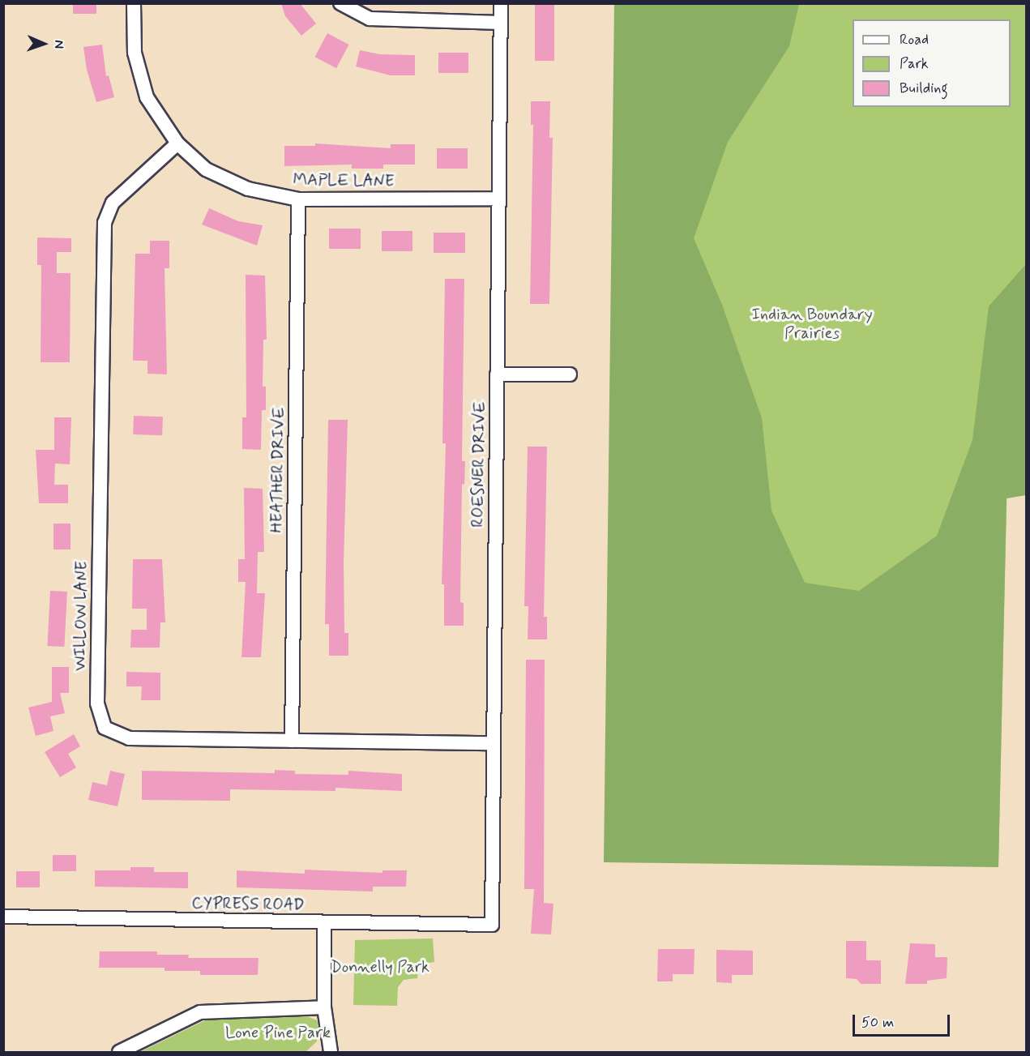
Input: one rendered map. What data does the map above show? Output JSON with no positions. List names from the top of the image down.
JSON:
{
  "streets": {
    "street": [
      "MAPLE LANE",
      "ROESNER DRIVE",
      "HEATHER DRIVE",
      "WILLOW LANE",
      "CYPRESS ROAD"
    ]
  },
  "crossings": [
    ["MAPLE LANE", "ROESNER DRIVE"],
    ["MAPLE LANE", "HEATHER DRIVE"],
    ["MAPLE LANE", "WILLOW LANE"],
    ["ROESNER DRIVE", "WILLOW LANE"],
    ["ROESNER DRIVE", "CYPRESS ROAD"],
    ["HEATHER DRIVE", "WILLOW LANE"]
  ],
  "parks": ["Indian Boundary Prairies", "Donnelly Park", "Lone Pine Park"],
  "legend": ["Road", "Park", "Building"],
  "scale_bar": "50 m",
  "north": "right"
}
